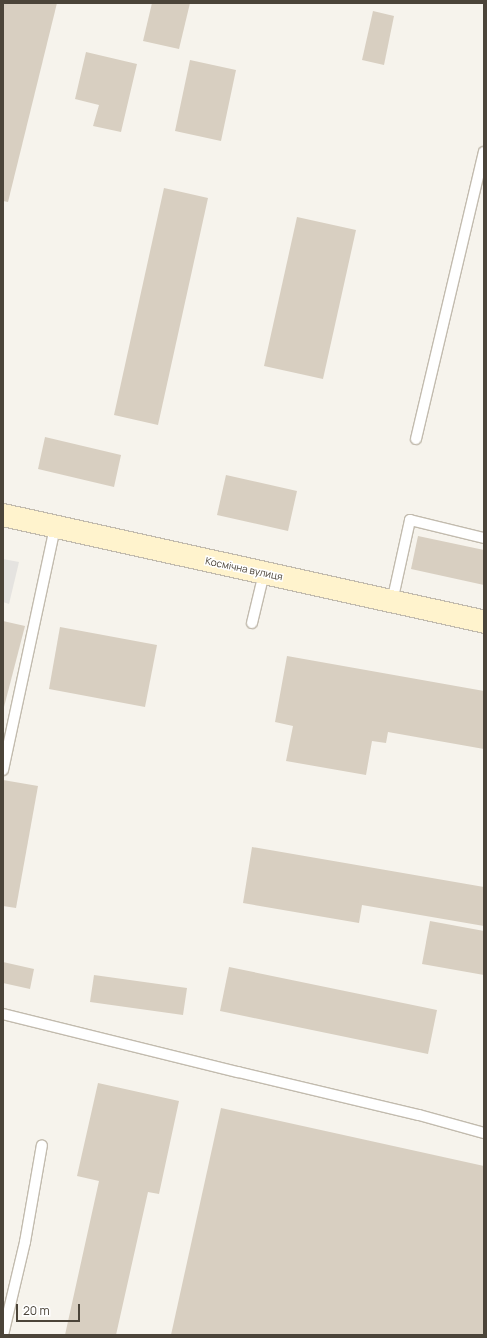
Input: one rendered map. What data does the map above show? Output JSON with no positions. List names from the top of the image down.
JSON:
{
  "streets": {
    "main road": ["Космічна вулиця"]
  },
  "scale_bar": "20 m"
}
